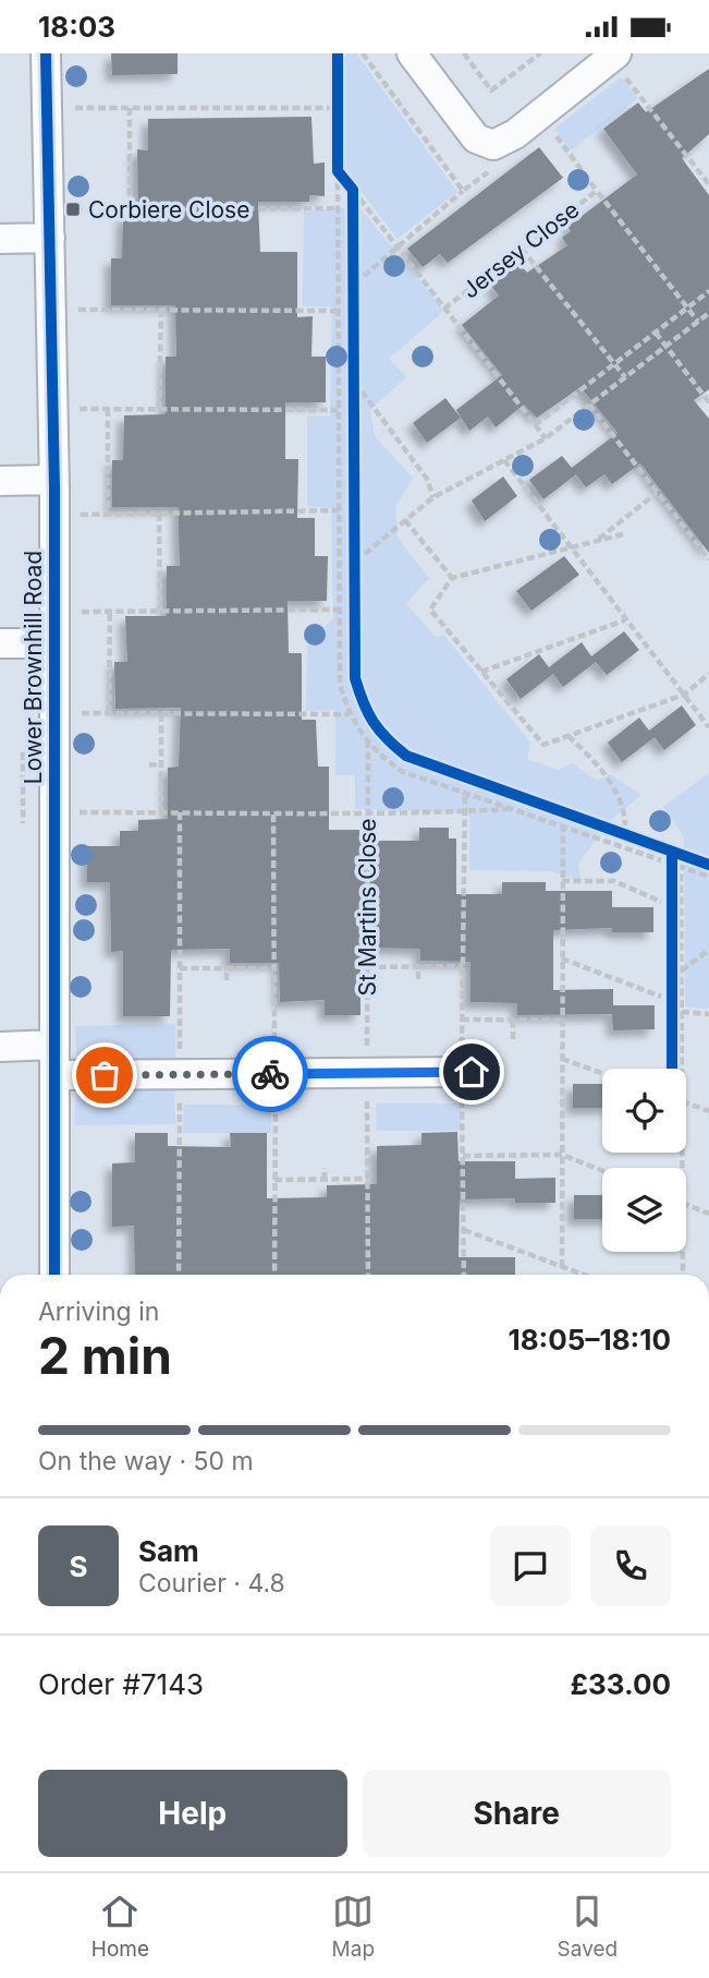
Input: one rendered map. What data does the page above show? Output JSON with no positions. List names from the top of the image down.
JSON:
{
  "streets": {
    "street": ["Lower Brownhill Road"],
    "path": ["Jersey Close", "St Martins Close"]
  },
  "places": {
    "transit": ["Corbiere Close"]
  },
  "page": {
    "status": "18:03",
    "heading": ["2 min", "Arriving in", "18:05–18:10"],
    "panel": [
      "Sam",
      "Courier · 4.8",
      "Order #7143",
      "£33.00"
    ],
    "bar": "On the way · 50 m",
    "round": "S",
    "buttons": ["Help", "Share"],
    "tabs": ["Home", "Map", "Saved"]
  }
}
